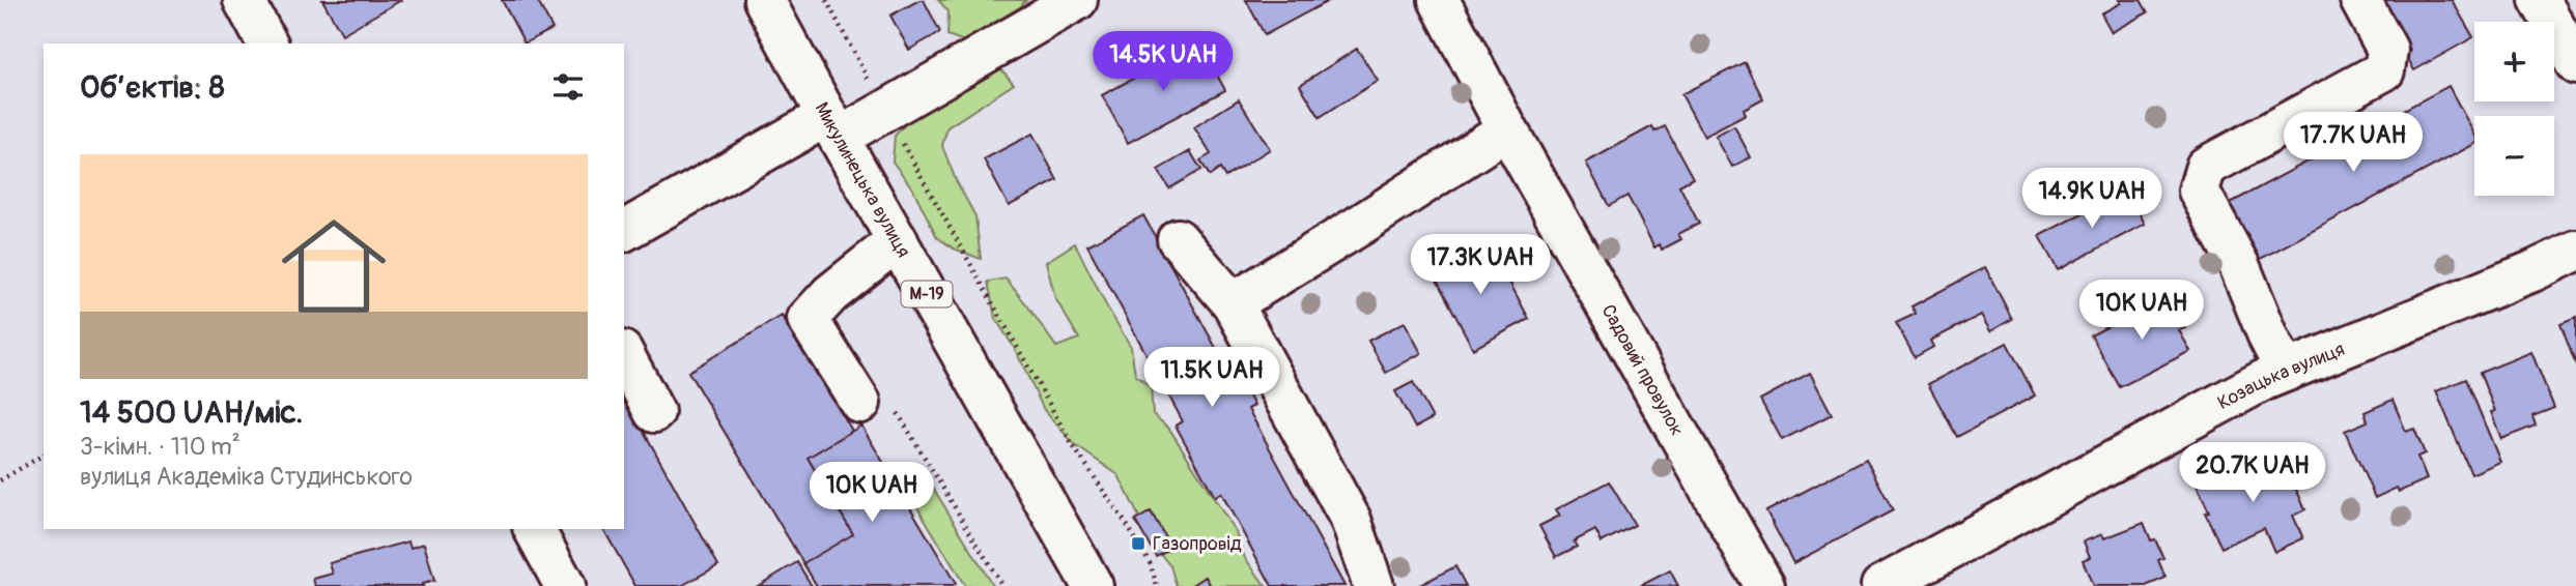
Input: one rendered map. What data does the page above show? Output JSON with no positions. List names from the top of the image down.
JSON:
{
  "streets": {
    "main road": [
      "Микулинецька вулиця",
      "М-19",
      "Садовий провулок",
      "Козацька вулиця"
    ]
  },
  "places": {
    "transit": ["Газопровід"]
  },
  "page": {
    "map_buttons": ["+", "−"],
    "price": [
      "14.5K UAH",
      "17.7K UAH",
      "14.9K UAH",
      "17.3K UAH",
      "10K UAH",
      "11.5K UAH",
      "20.7K UAH",
      "10K UAH"
    ],
    "heading": "Об’єктів: 8",
    "list": [
      {
        "name": "14 500 UAH/міс.",
        "note": "3-кімн. · 110 m² · вулиця Академіка Студинського"
      }
    ]
  }
}
